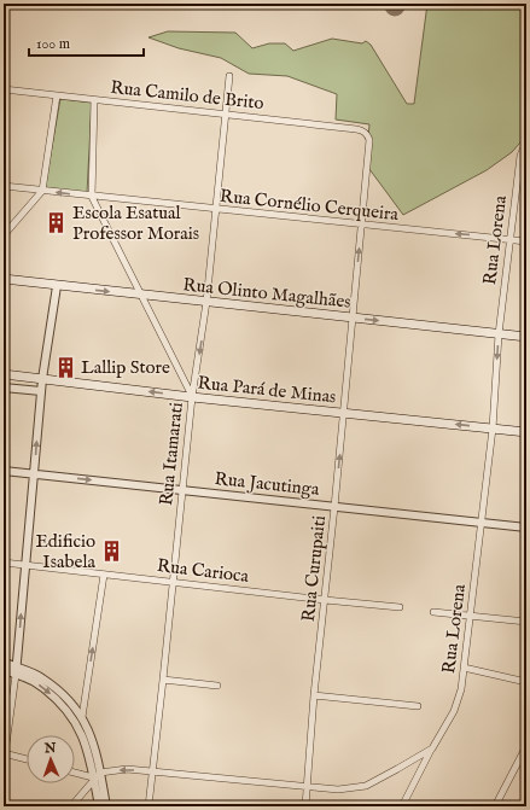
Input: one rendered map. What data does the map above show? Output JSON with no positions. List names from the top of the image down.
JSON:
{
  "streets": {
    "main road": ["Rua Olinto Magalhães", "Rua Pará de Minas"],
    "street": [
      "Rua Camilo de Brito",
      "Rua Cornélio Cerqueira",
      "Rua Lorena",
      "Rua Itamarati",
      "Rua Jacutinga",
      "Rua Curupaiti",
      "Rua Carioca"
    ]
  },
  "crossings": [
    ["Rua Camilo de Brito", "Rua Itamarati"],
    ["Rua Camilo de Brito", "Rua Curupaiti"],
    ["Rua Cornélio Cerqueira", "Rua Lorena"],
    ["Rua Cornélio Cerqueira", "Rua Itamarati"],
    ["Rua Cornélio Cerqueira", "Rua Curupaiti"],
    ["Rua Lorena", "Rua Olinto Magalhães"],
    ["Rua Lorena", "Rua Pará de Minas"],
    ["Rua Lorena", "Rua Itamarati"],
    ["Rua Lorena", "Rua Jacutinga"],
    ["Rua Lorena", "Rua Curupaiti"],
    ["Rua Olinto Magalhães", "Rua Itamarati"],
    ["Rua Olinto Magalhães", "Rua Curupaiti"],
    ["Rua Pará de Minas", "Rua Itamarati"],
    ["Rua Pará de Minas", "Rua Curupaiti"],
    ["Rua Itamarati", "Rua Jacutinga"],
    ["Rua Itamarati", "Rua Carioca"],
    ["Rua Jacutinga", "Rua Curupaiti"],
    ["Rua Curupaiti", "Rua Carioca"]
  ],
  "one_way": ["Rua Cornélio Cerqueira", "Rua Olinto Magalhães", "Rua Pará de Minas"],
  "places": {
    "building": ["Escola Esatual Professor Morais", "Lallip Store", "Edificio Isabela"]
  },
  "scale_bar": "100 m",
  "north": "top"
}
